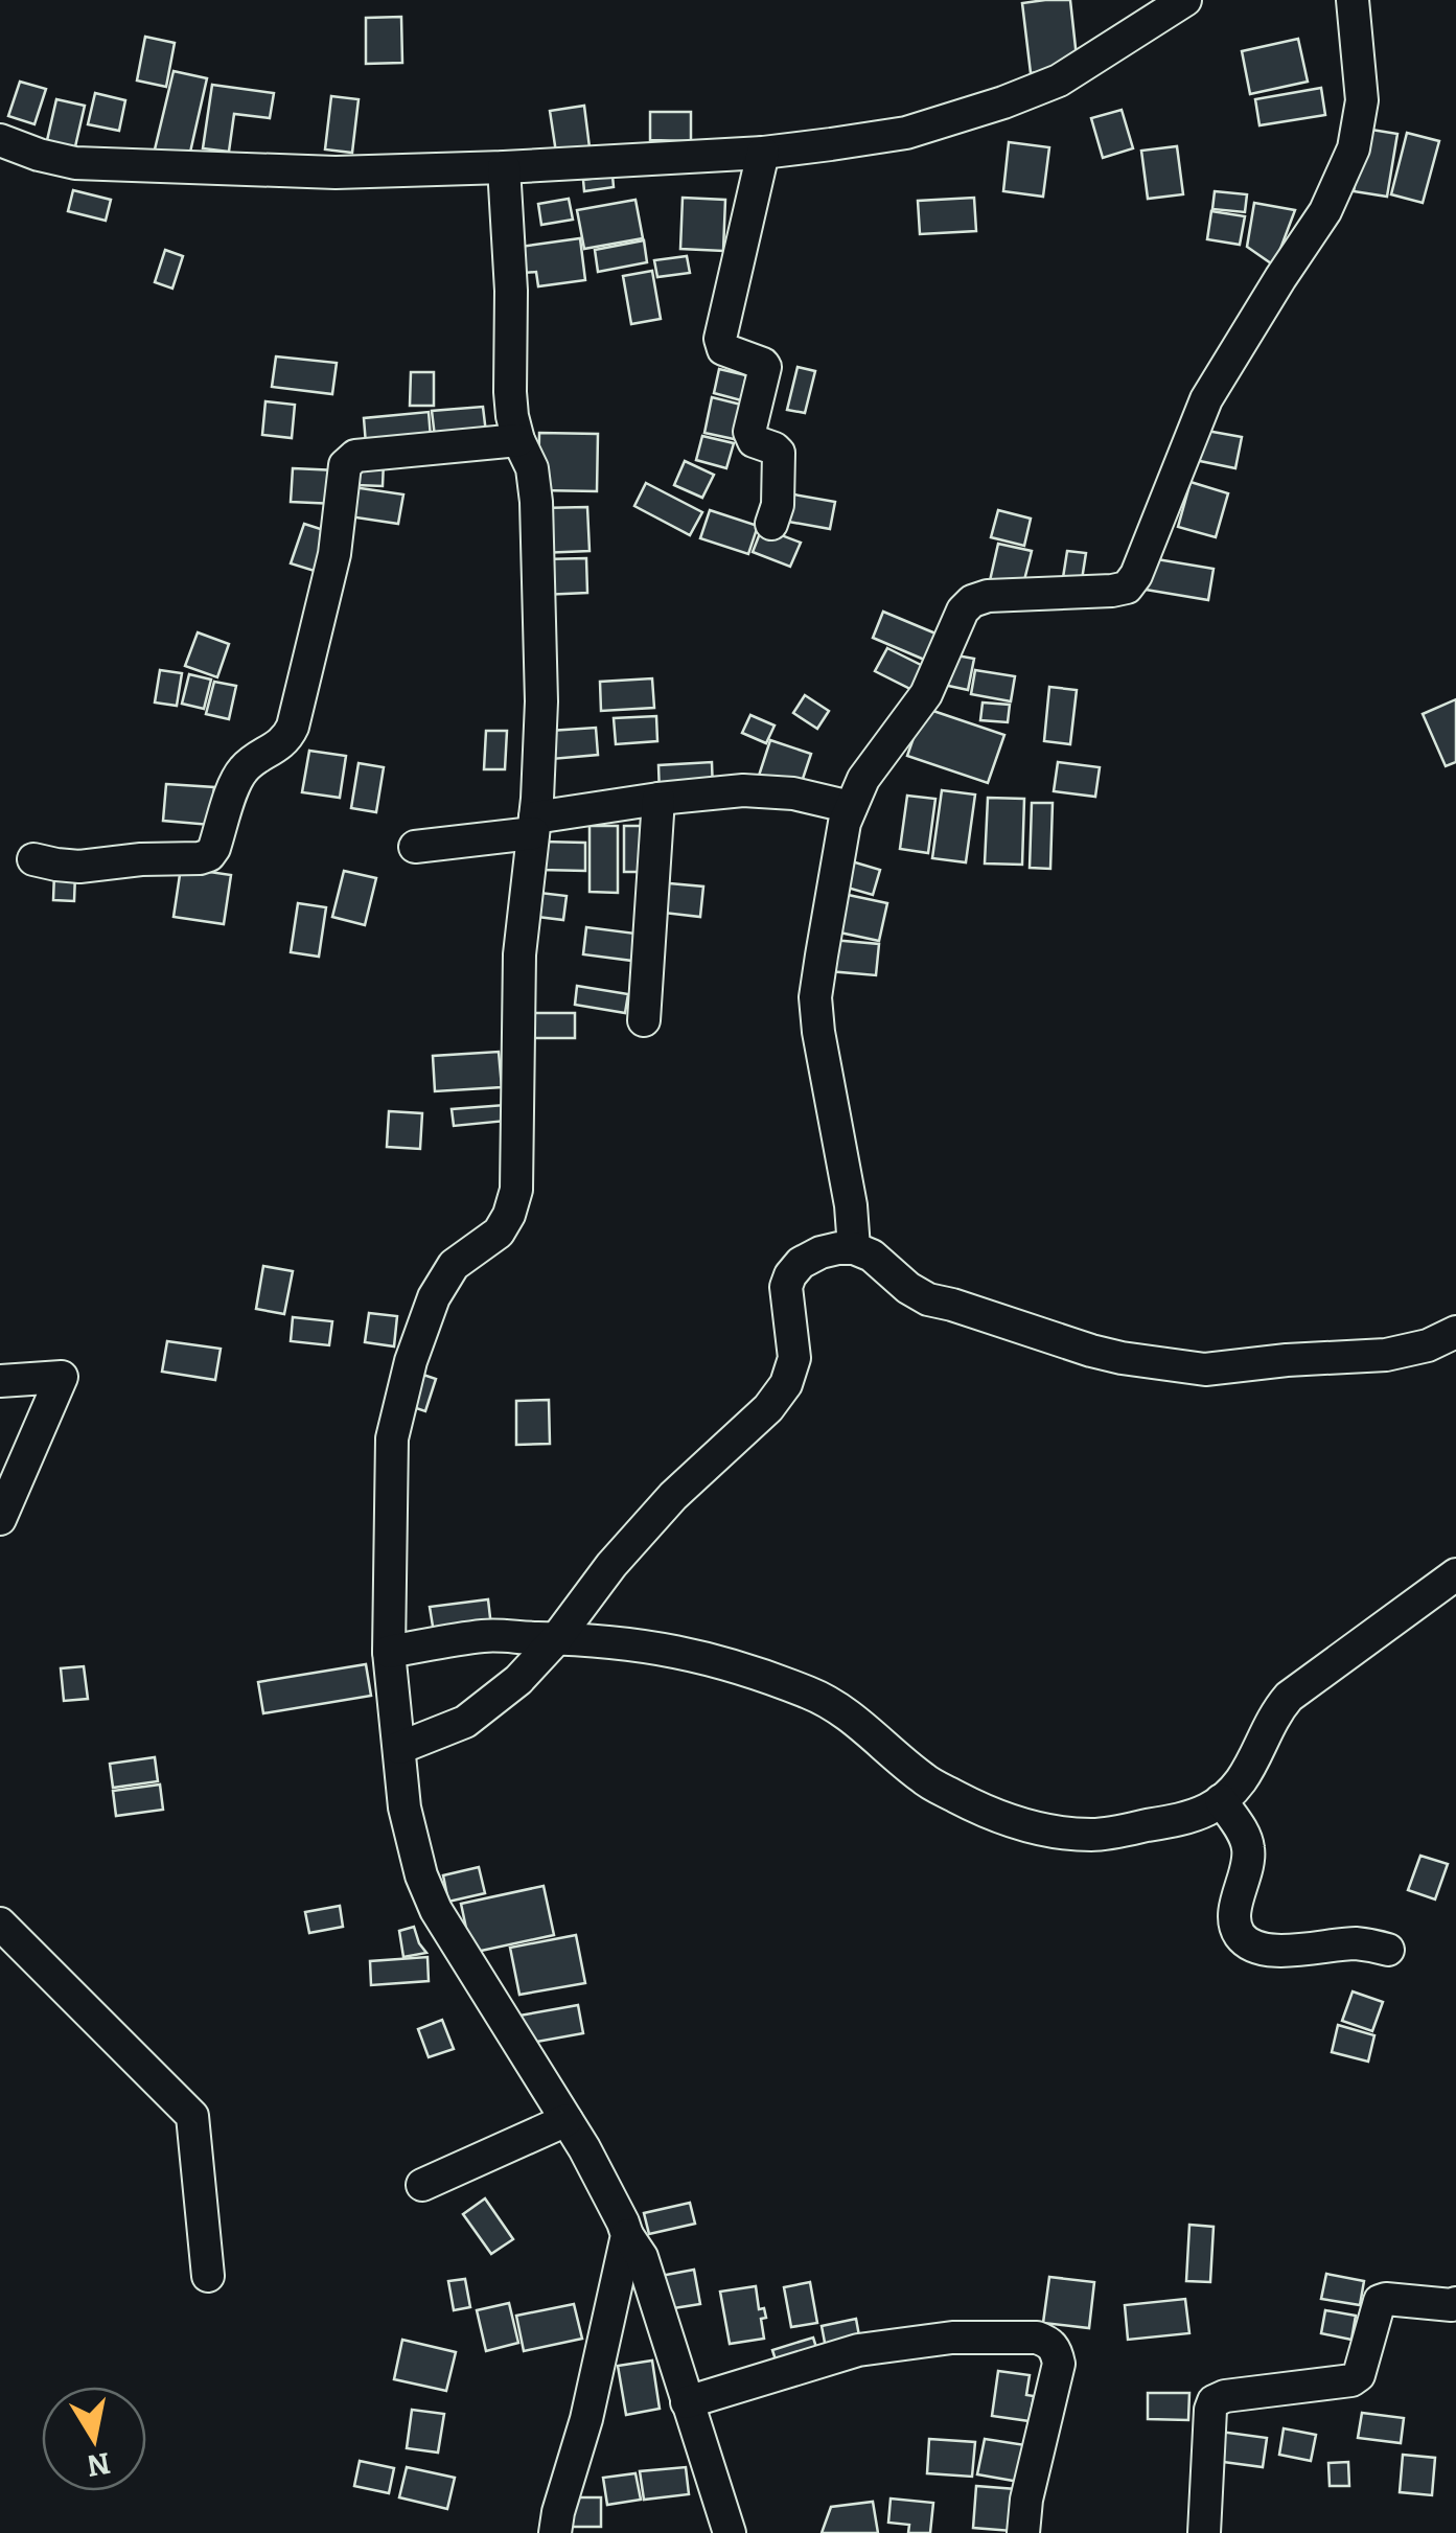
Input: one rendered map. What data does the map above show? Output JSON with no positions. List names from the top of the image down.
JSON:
{
  "north": "bottom"
}
